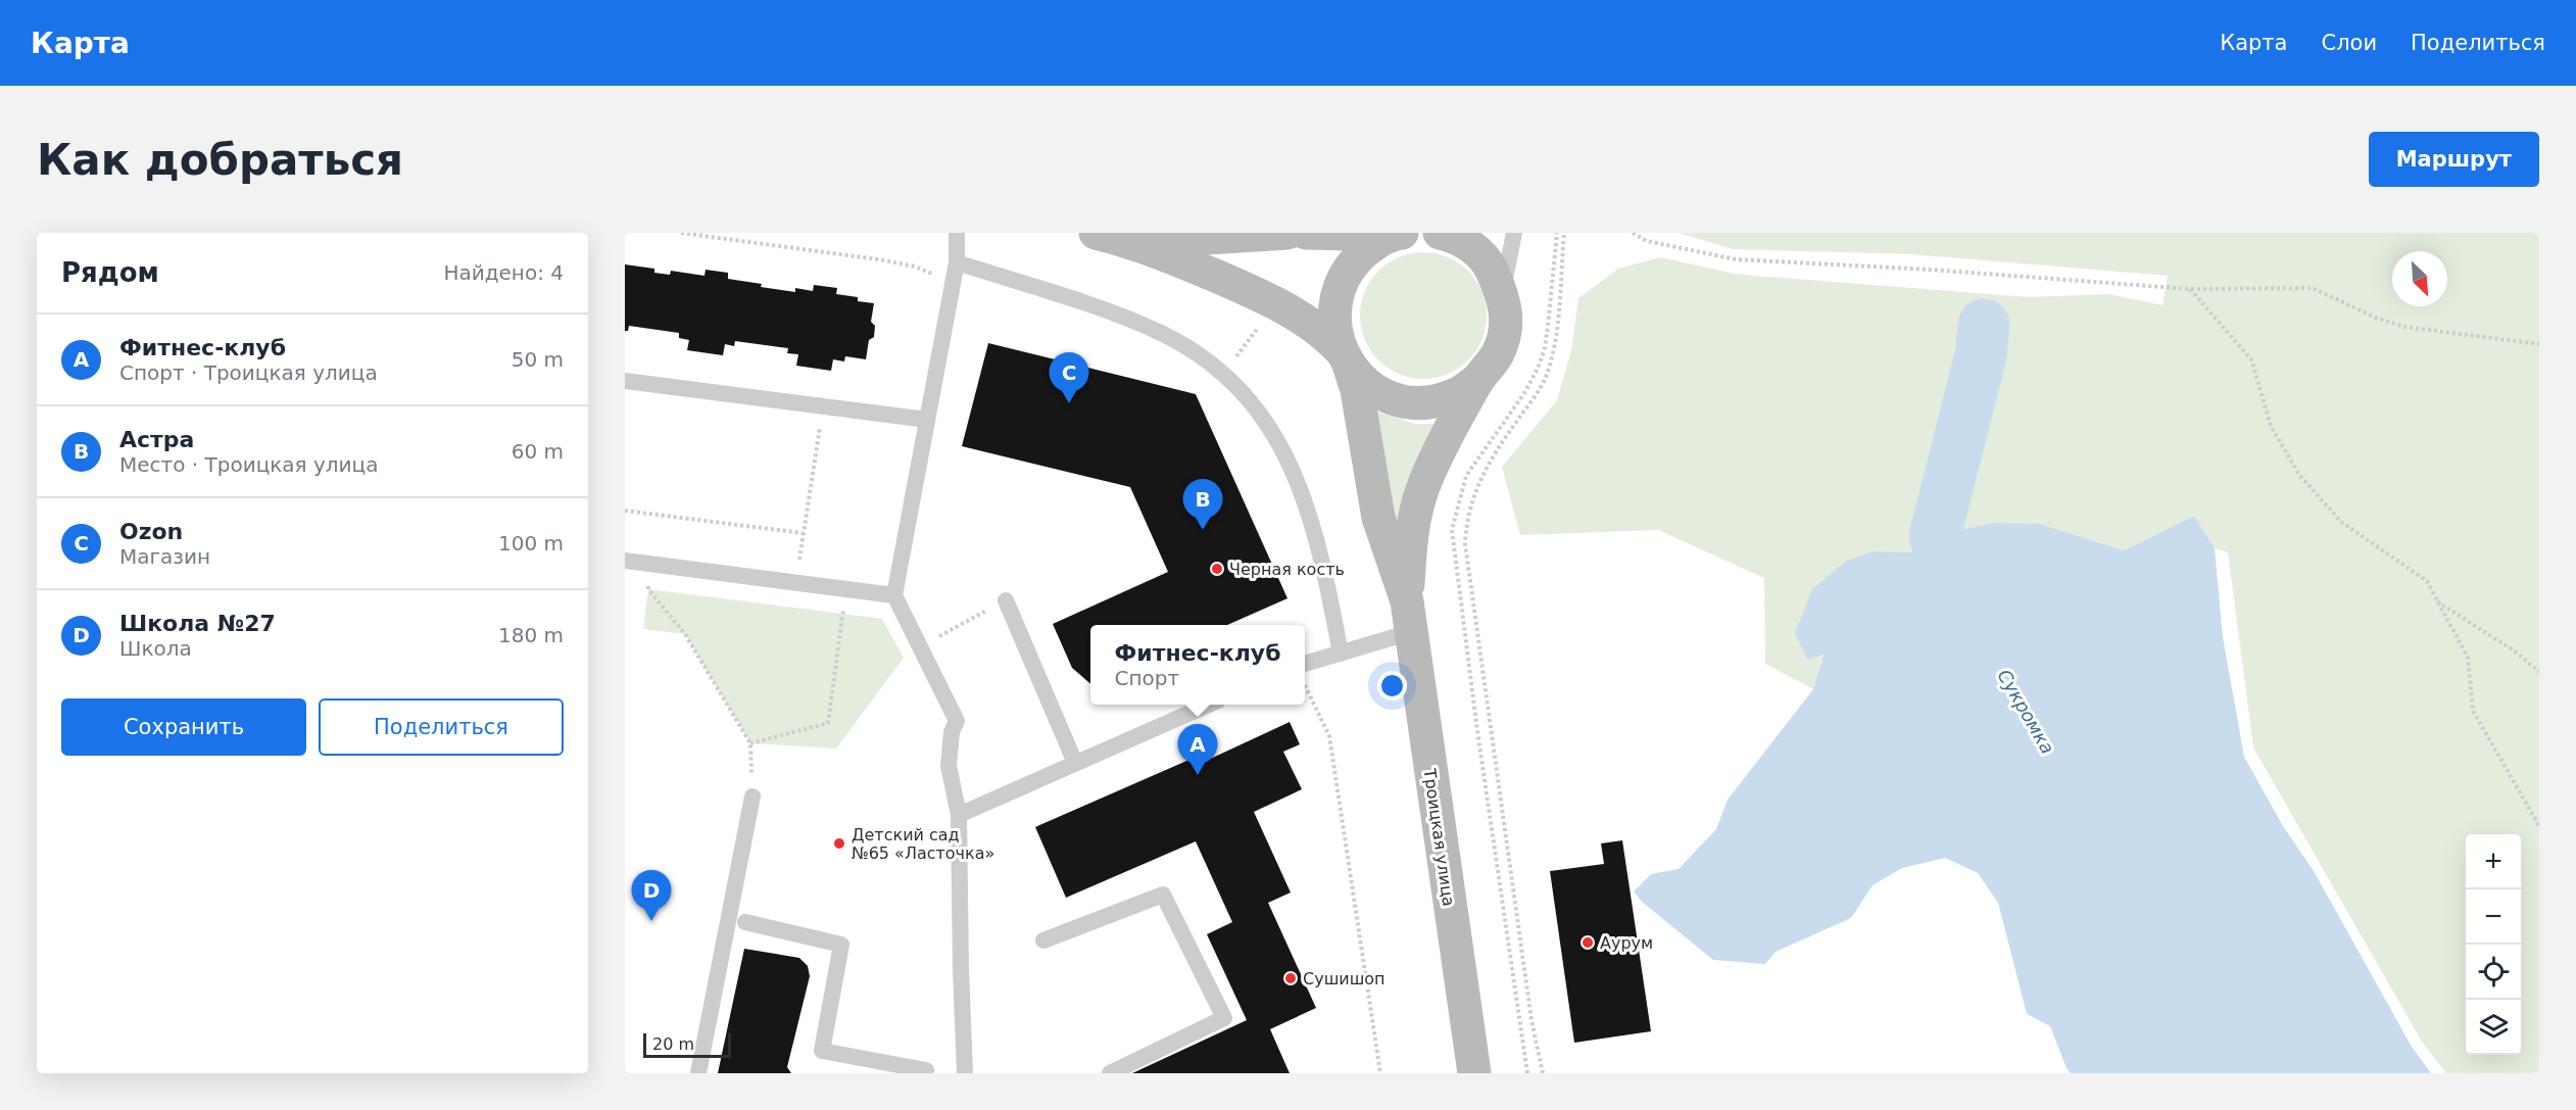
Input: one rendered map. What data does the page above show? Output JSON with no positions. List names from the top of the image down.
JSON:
{
  "streets": {
    "street": ["Троицкая улица"]
  },
  "water": ["Сукромка"],
  "places": [
    "Черная кость",
    "Детский сад №65 «Ласточка»",
    "Аурум",
    "Сушишоп"
  ],
  "scale_bar": "20 m",
  "north": "bottom right",
  "page": {
    "header": "Карта",
    "nav": ["Карта", "Слои", "Поделиться"],
    "buttons": [
      "Маршрут",
      ["Сохранить", "Поделиться"]
    ],
    "title": "Как добраться",
    "heading": ["Рядом", "Найдено: 4"],
    "list": [
      {
        "mark": "A",
        "name": "Фитнес-клуб",
        "note": "Спорт · Троицкая улица",
        "value": "50 m"
      },
      {
        "mark": "B",
        "name": "Астра",
        "note": "Место · Троицкая улица",
        "value": "60 m"
      },
      {
        "mark": "C",
        "name": "Ozon",
        "note": "Магазин",
        "value": "100 m"
      },
      {
        "mark": "D",
        "name": "Школа №27",
        "note": "Школа",
        "value": "180 m"
      }
    ],
    "pins": [
      "C",
      "B",
      "A",
      "D"
    ],
    "popup": ["Фитнес-клуб", "Спорт"],
    "map_buttons": ["+", "−"],
    "scale": "20 m"
  }
}
